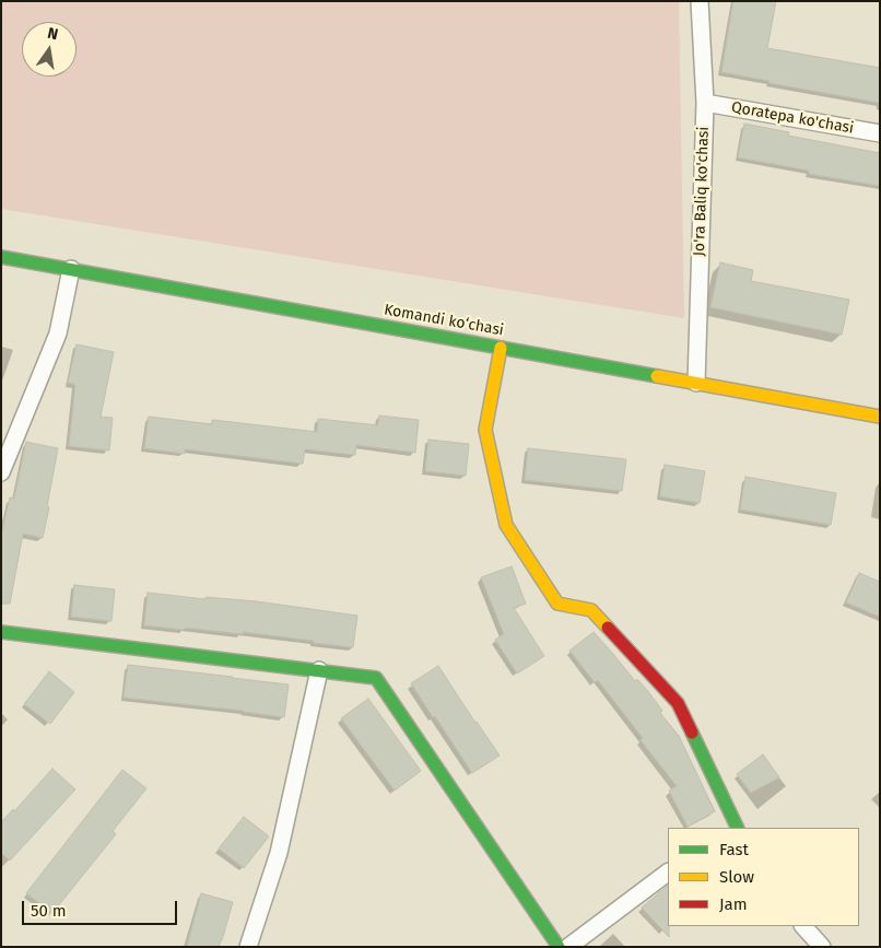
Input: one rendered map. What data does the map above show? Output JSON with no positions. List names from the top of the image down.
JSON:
{
  "streets": {
    "street": ["Qoratepa ko'chasi", "Jo'ra Baliq ko'chasi", "Komandi ko‘chasi"]
  },
  "crossings": [
    ["Qoratepa ko'chasi", "Jo'ra Baliq ko'chasi"],
    ["Jo'ra Baliq ko'chasi", "Komandi ko‘chasi"]
  ],
  "legend": ["Fast", "Slow", "Jam"],
  "scale_bar": "50 m",
  "north": "top"
}
